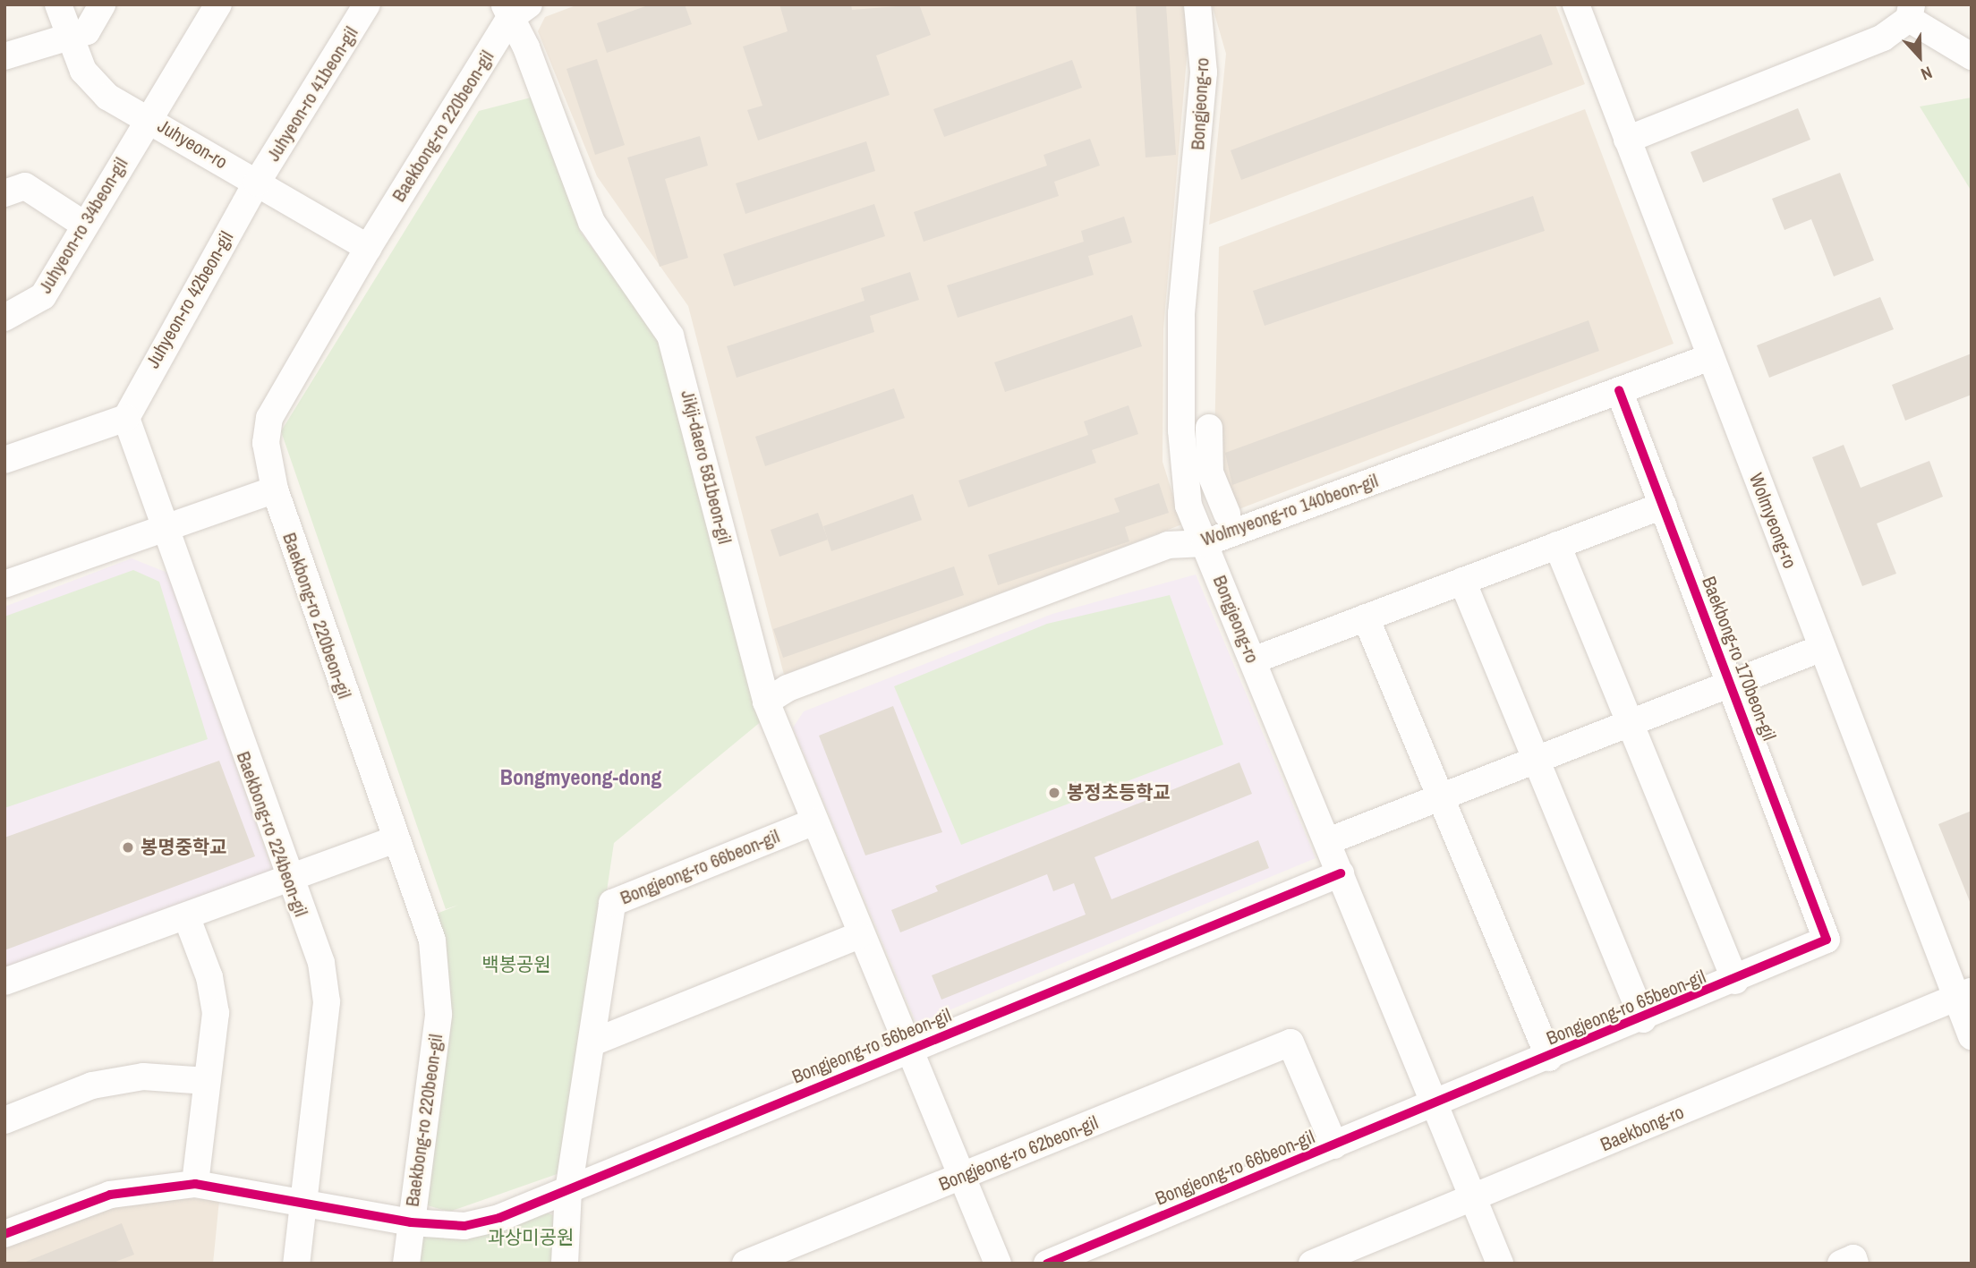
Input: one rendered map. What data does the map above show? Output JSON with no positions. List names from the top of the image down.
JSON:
{
  "streets": {
    "street": [
      "Juhyeon-ro 41beon-gil",
      "Bongjeong-ro",
      "Baekbong-ro 220beon-gil",
      "Juhyeon-ro",
      "Juhyeon-ro 34beon-gil",
      "Juhyeon-ro 42beon-gil",
      "Jikji-daero 581beon-gil",
      "Wolmyeong-ro 140beon-gil",
      "Wolmyeong-ro",
      "Baekbong-ro 170beon-gil",
      "Baekbong-ro 224beon-gil",
      "Bongjeong-ro 66beon-gil",
      "Bongjeong-ro 65beon-gil",
      "Bongjeong-ro 56beon-gil",
      "Baekbong-ro",
      "Bongjeong-ro 62beon-gil"
    ]
  },
  "crossings": [
    ["Juhyeon-ro 41beon-gil", "Juhyeon-ro"],
    ["Juhyeon-ro 41beon-gil", "Juhyeon-ro 42beon-gil"],
    ["Bongjeong-ro", "Wolmyeong-ro 140beon-gil"],
    ["Bongjeong-ro", "Bongjeong-ro 66beon-gil"],
    ["Bongjeong-ro", "Bongjeong-ro 65beon-gil"],
    ["Bongjeong-ro", "Bongjeong-ro 56beon-gil"],
    ["Bongjeong-ro", "Baekbong-ro"],
    ["Baekbong-ro 220beon-gil", "Juhyeon-ro"],
    ["Baekbong-ro 220beon-gil", "Jikji-daero 581beon-gil"],
    ["Baekbong-ro 220beon-gil", "Bongjeong-ro 56beon-gil"],
    ["Juhyeon-ro", "Juhyeon-ro 34beon-gil"],
    ["Juhyeon-ro", "Juhyeon-ro 42beon-gil"],
    ["Juhyeon-ro 42beon-gil", "Baekbong-ro 224beon-gil"],
    ["Jikji-daero 581beon-gil", "Wolmyeong-ro 140beon-gil"],
    ["Jikji-daero 581beon-gil", "Bongjeong-ro 66beon-gil"],
    ["Jikji-daero 581beon-gil", "Bongjeong-ro 56beon-gil"],
    ["Jikji-daero 581beon-gil", "Bongjeong-ro 62beon-gil"],
    ["Wolmyeong-ro 140beon-gil", "Wolmyeong-ro"],
    ["Wolmyeong-ro 140beon-gil", "Baekbong-ro 170beon-gil"],
    ["Wolmyeong-ro", "Baekbong-ro"],
    ["Baekbong-ro 170beon-gil", "Bongjeong-ro 65beon-gil"],
    ["Baekbong-ro 224beon-gil", "Bongjeong-ro 56beon-gil"],
    ["Bongjeong-ro 66beon-gil", "Bongjeong-ro 65beon-gil"],
    ["Bongjeong-ro 66beon-gil", "Bongjeong-ro 56beon-gil"],
    ["Bongjeong-ro 66beon-gil", "Bongjeong-ro 62beon-gil"]
  ],
  "districts": ["Bongmyeong-dong"],
  "parks": ["백봉공원", "과상미공원"],
  "places": ["봉정초등학교", "봉명중학교"],
  "north": "bottom"
}
